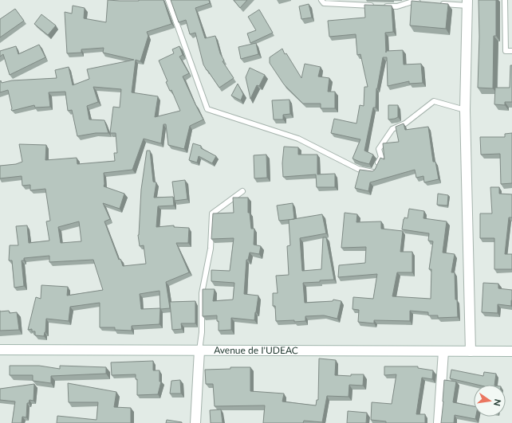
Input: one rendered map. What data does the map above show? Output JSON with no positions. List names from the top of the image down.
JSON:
{
  "streets": {
    "main road": ["Avenue de I'UDEAC"]
  },
  "north": "right"
}
